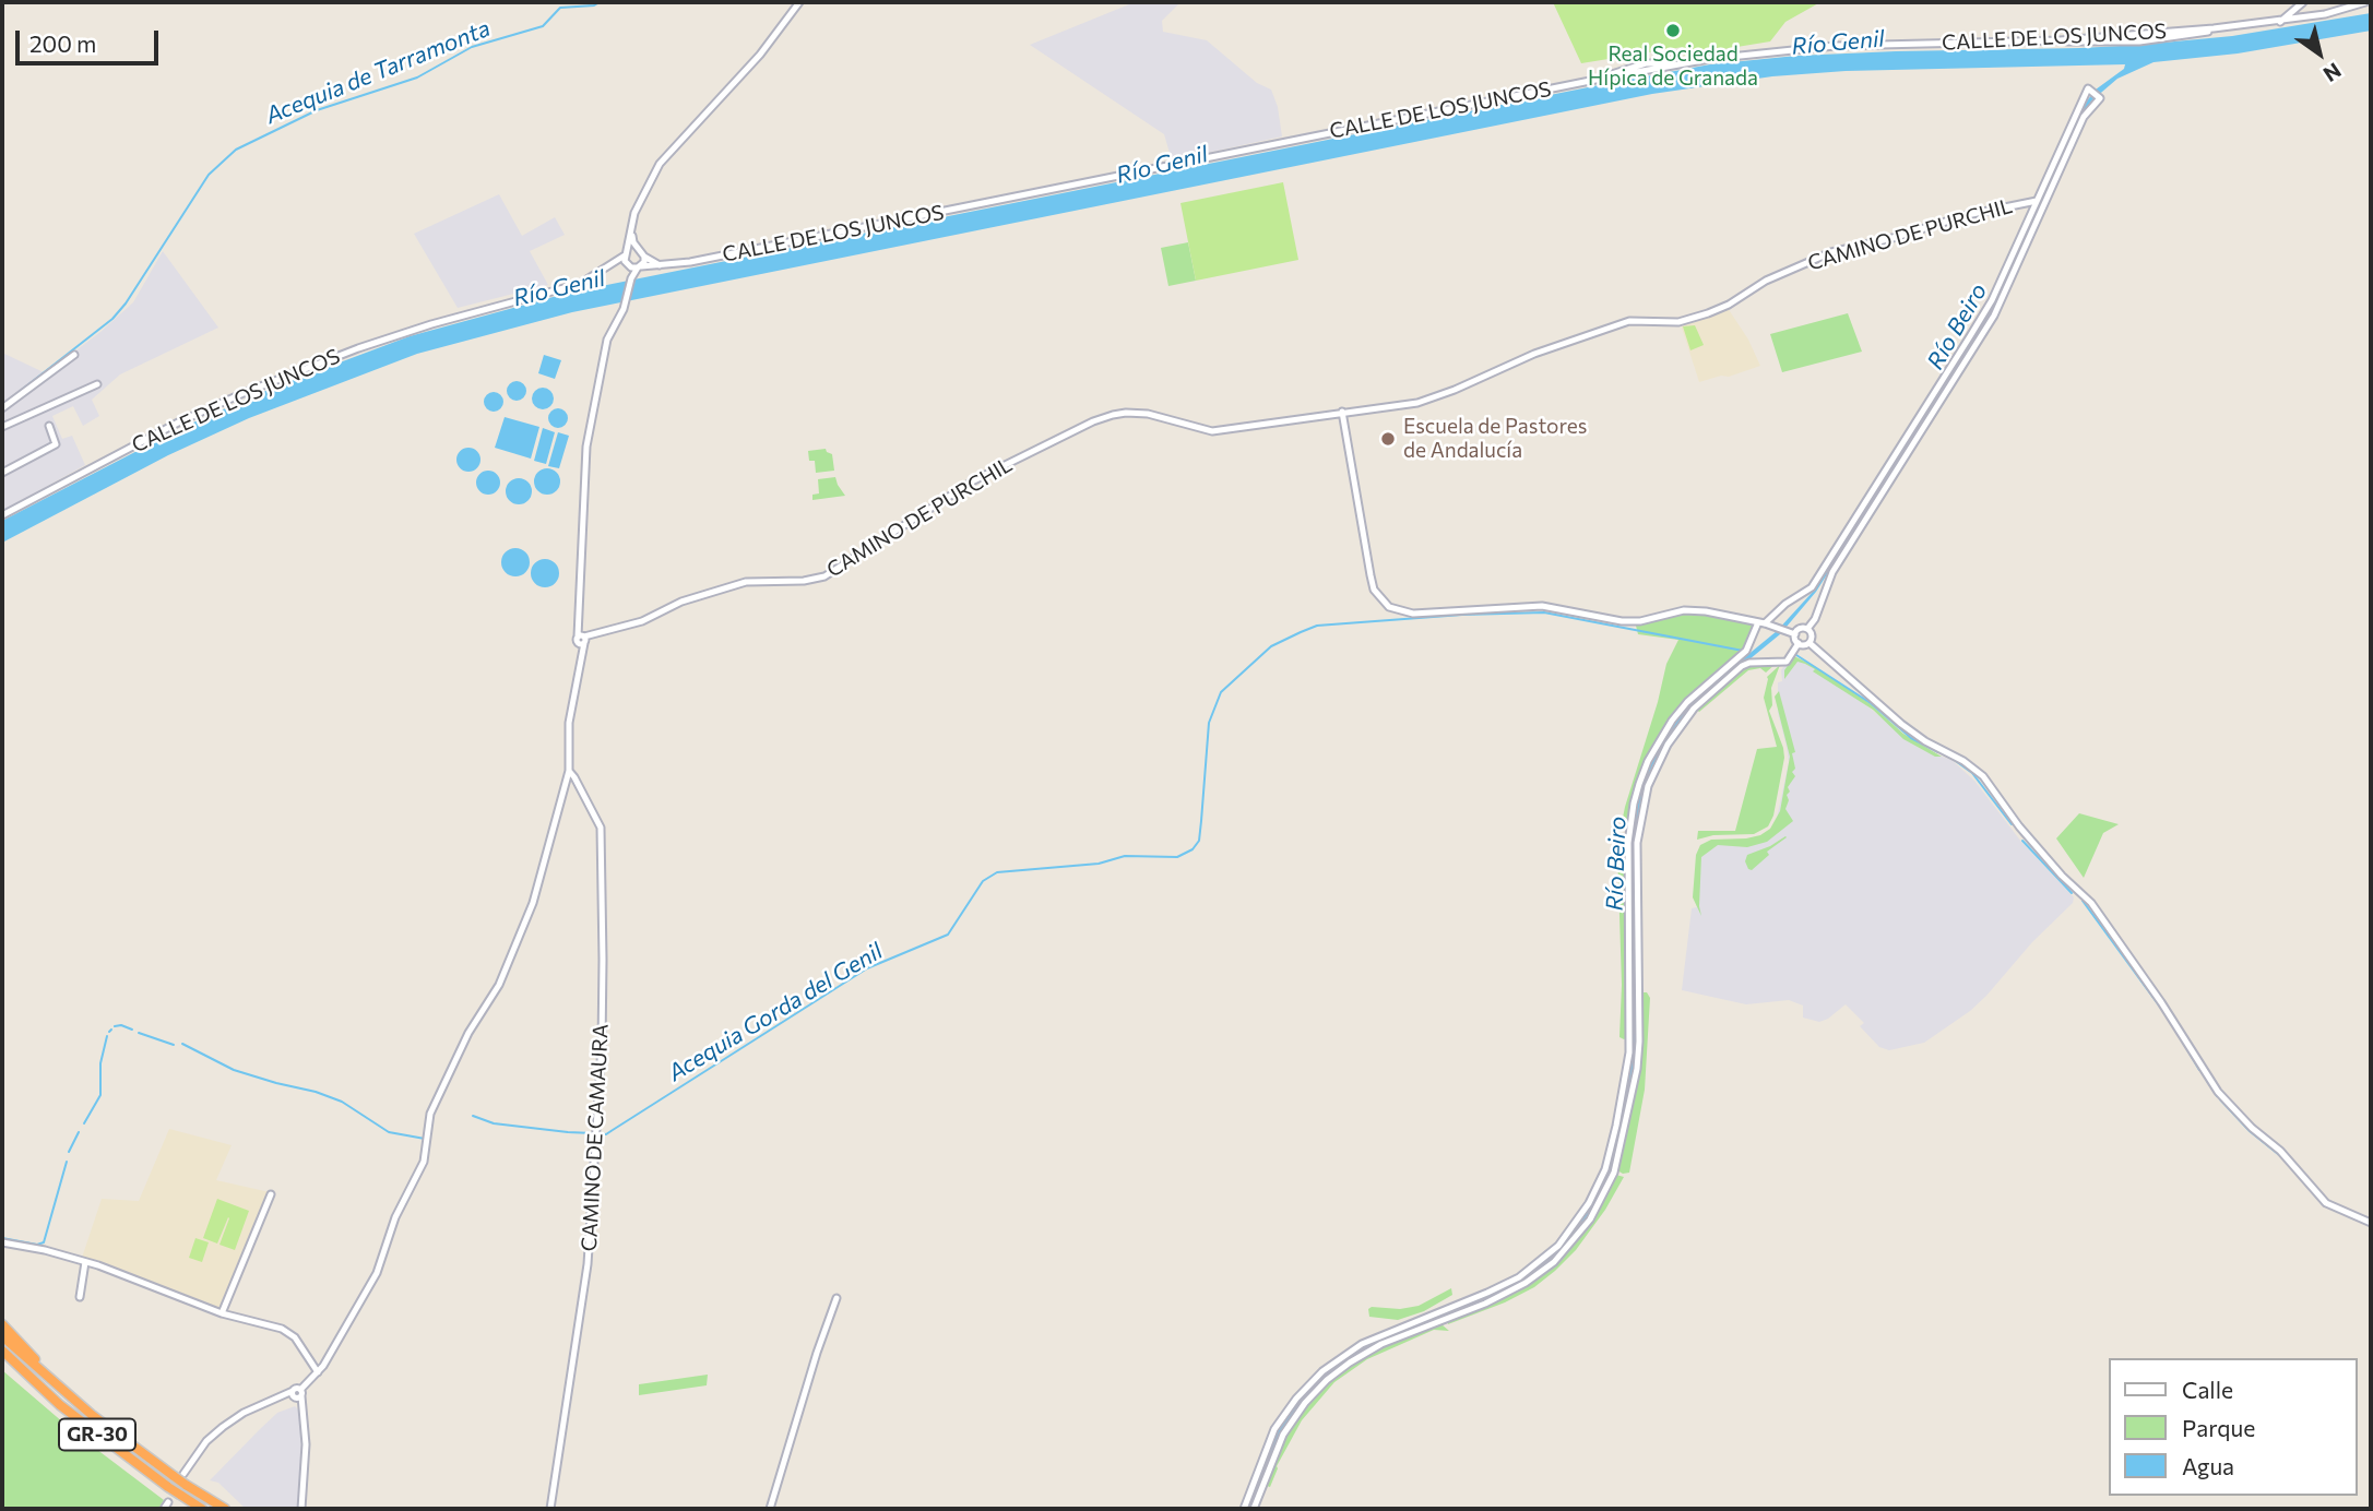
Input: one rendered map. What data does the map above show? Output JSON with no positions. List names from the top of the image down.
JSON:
{
  "streets": {
    "highway": ["GR-30"],
    "street": ["CALLE DE LOS JUNCOS", "CAMINO DE PURCHIL", "CAMINO DE CAMAURA"]
  },
  "water": [
    "Río Genil",
    "Acequia de Tarramonta",
    "Río Beiro",
    "Acequia Gorda del Genil"
  ],
  "places": ["Real Sociedad Hípica de Granada", "Escuela de Pastores de Andalucía"],
  "legend": ["Calle", "Parque", "Agua"],
  "scale_bar": "200 m",
  "north": "bottom right"
}
